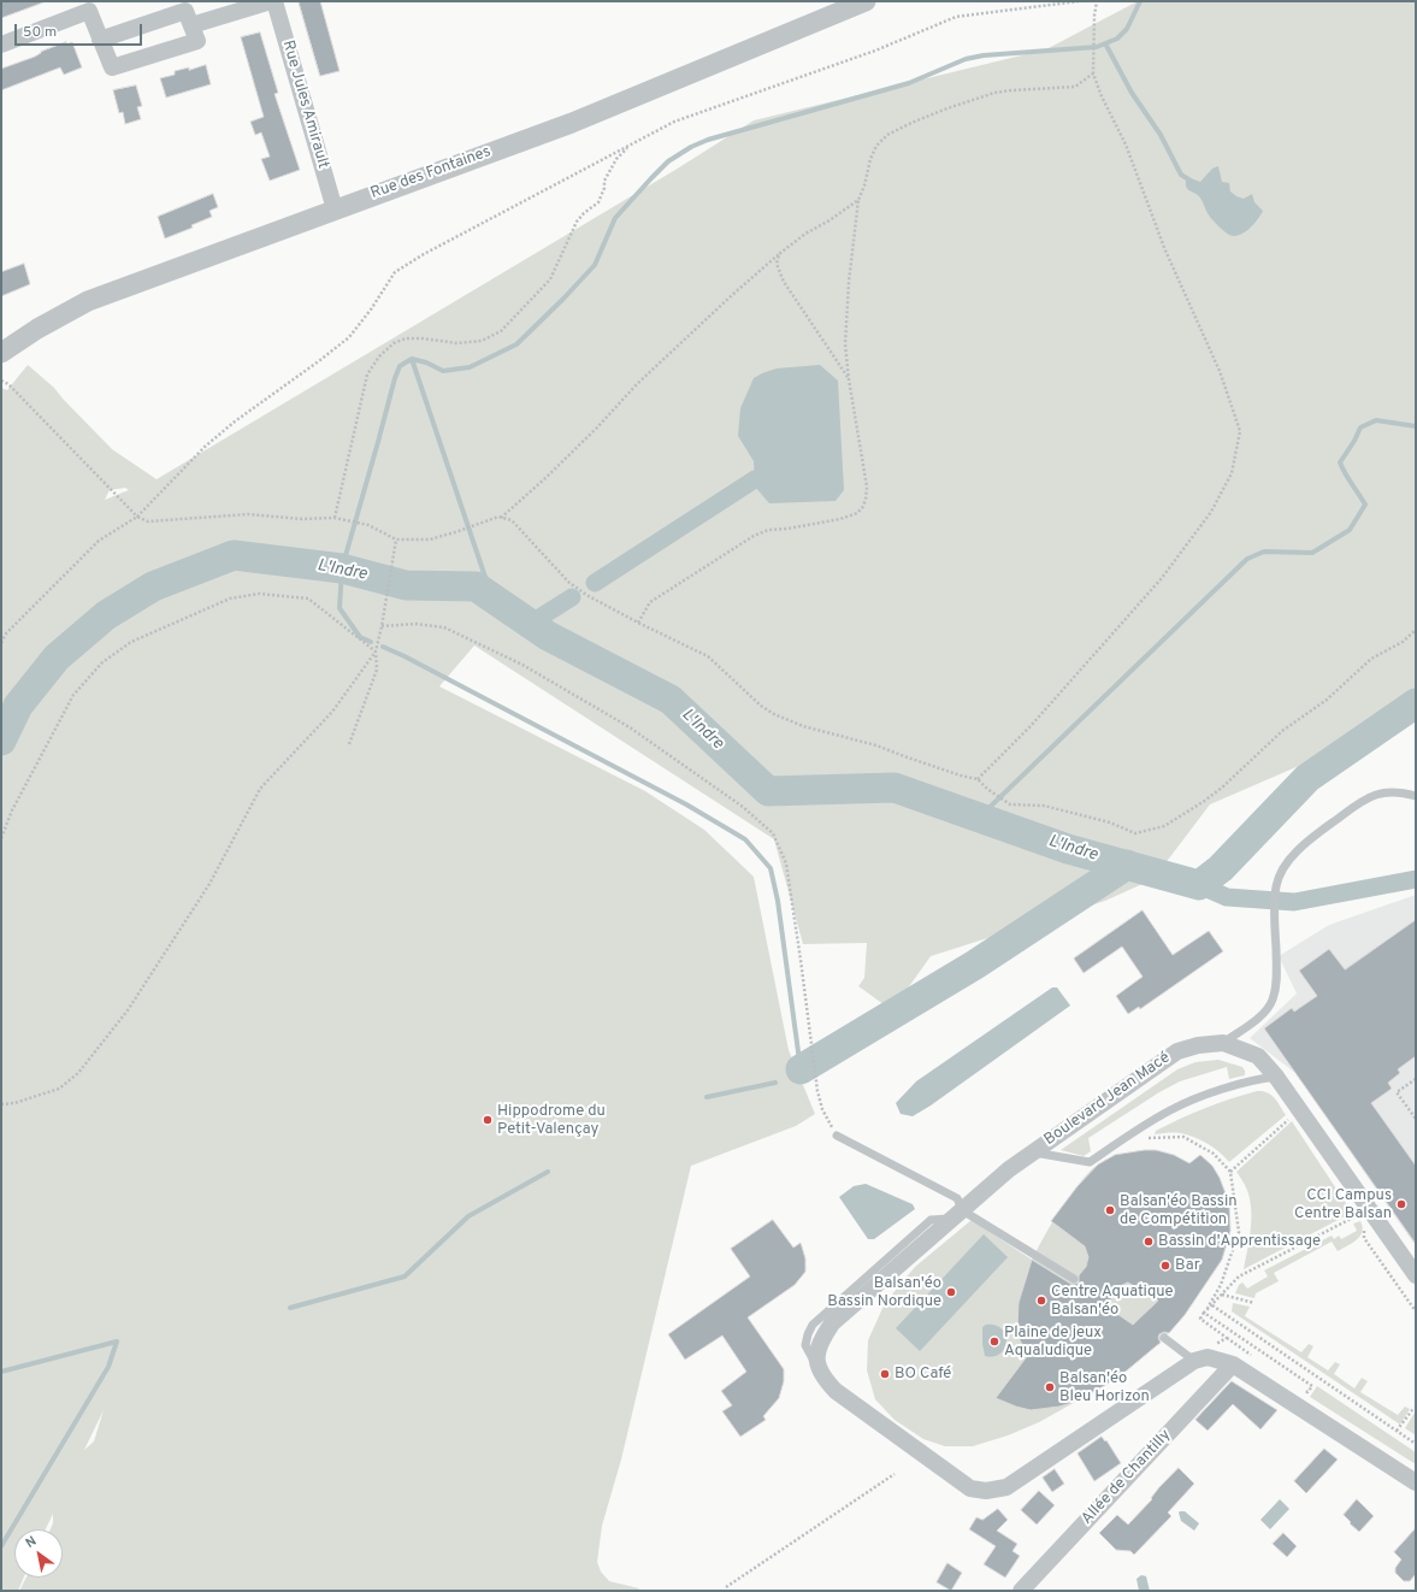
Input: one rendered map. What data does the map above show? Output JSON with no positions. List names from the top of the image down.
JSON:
{
  "streets": {
    "street": [
      "Rue Jules Amirault",
      "Rue des Fontaines",
      "Boulevard Jean Macé",
      "Allée de Chantilly"
    ]
  },
  "crossings": [
    ["Rue Jules Amirault", "Rue des Fontaines"]
  ],
  "water": ["L'Indre"],
  "places": [
    "Hippodrome du Petit-Valençay",
    "CCI Campus Centre Balsan",
    "Balsan'éo Bassin de Compétition",
    "Bassin d'Apprentissage",
    "Bar",
    "Balsan'éo Bassin Nordique",
    "Centre Aquatique Balsan'éo",
    "Plaine de jeux Aqualudique",
    "BO Café",
    "Balsan'éo Bleu Horizon"
  ],
  "scale_bar": "50 m",
  "north": "top left"
}
